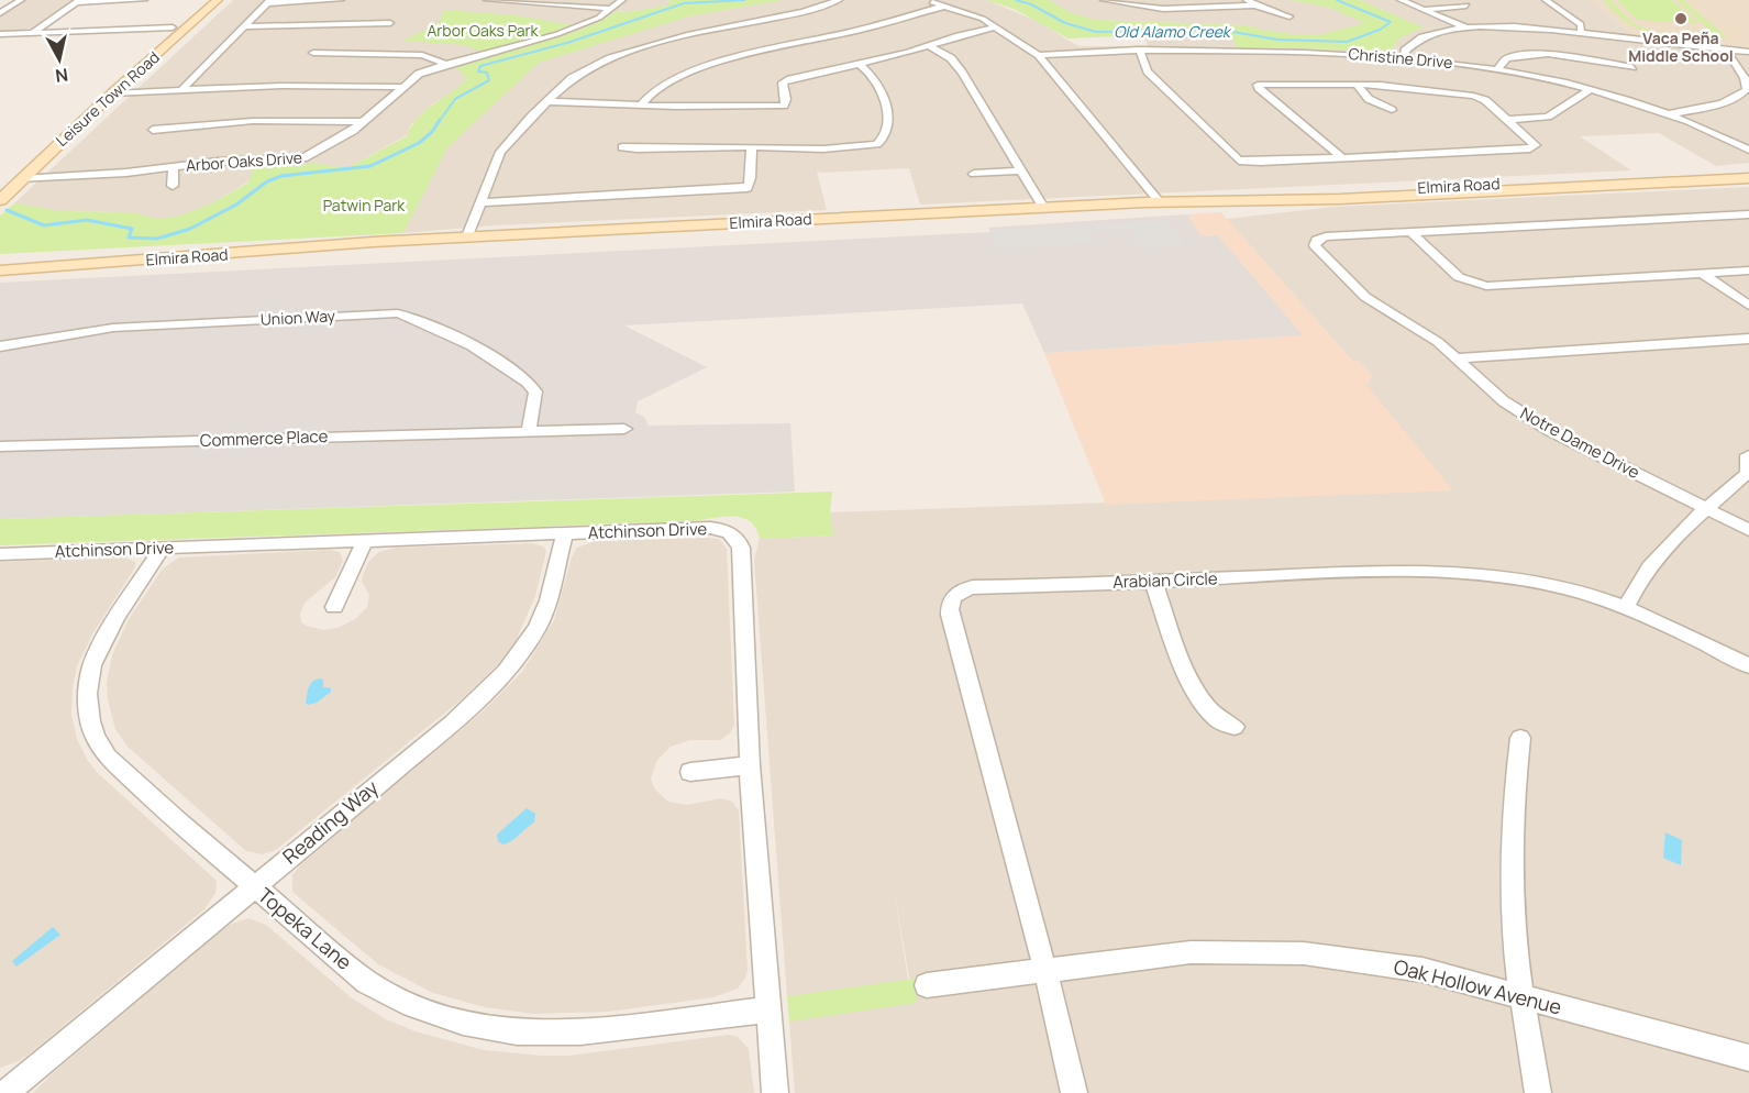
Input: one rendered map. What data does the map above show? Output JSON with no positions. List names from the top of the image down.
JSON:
{
  "streets": {
    "main road": ["Leisure Town Road", "Elmira Road"],
    "street": [
      "Christine Drive",
      "Arbor Oaks Drive",
      "Union Way",
      "Commerce Place",
      "Notre Dame Drive",
      "Atchinson Drive",
      "Arabian Circle",
      "Reading Way",
      "Topeka Lane",
      "Oak Hollow Avenue"
    ]
  },
  "crossings": [
    ["Leisure Town Road", "Arbor Oaks Drive"],
    ["Union Way", "Commerce Place"],
    ["Atchinson Drive", "Reading Way"],
    ["Atchinson Drive", "Topeka Lane"],
    ["Arabian Circle", "Oak Hollow Avenue"],
    ["Reading Way", "Topeka Lane"]
  ],
  "water": ["Old Alamo Creek"],
  "parks": ["Arbor Oaks Park", "Patwin Park"],
  "places": ["Vaca Peña Middle School"],
  "north": "bottom"
}
